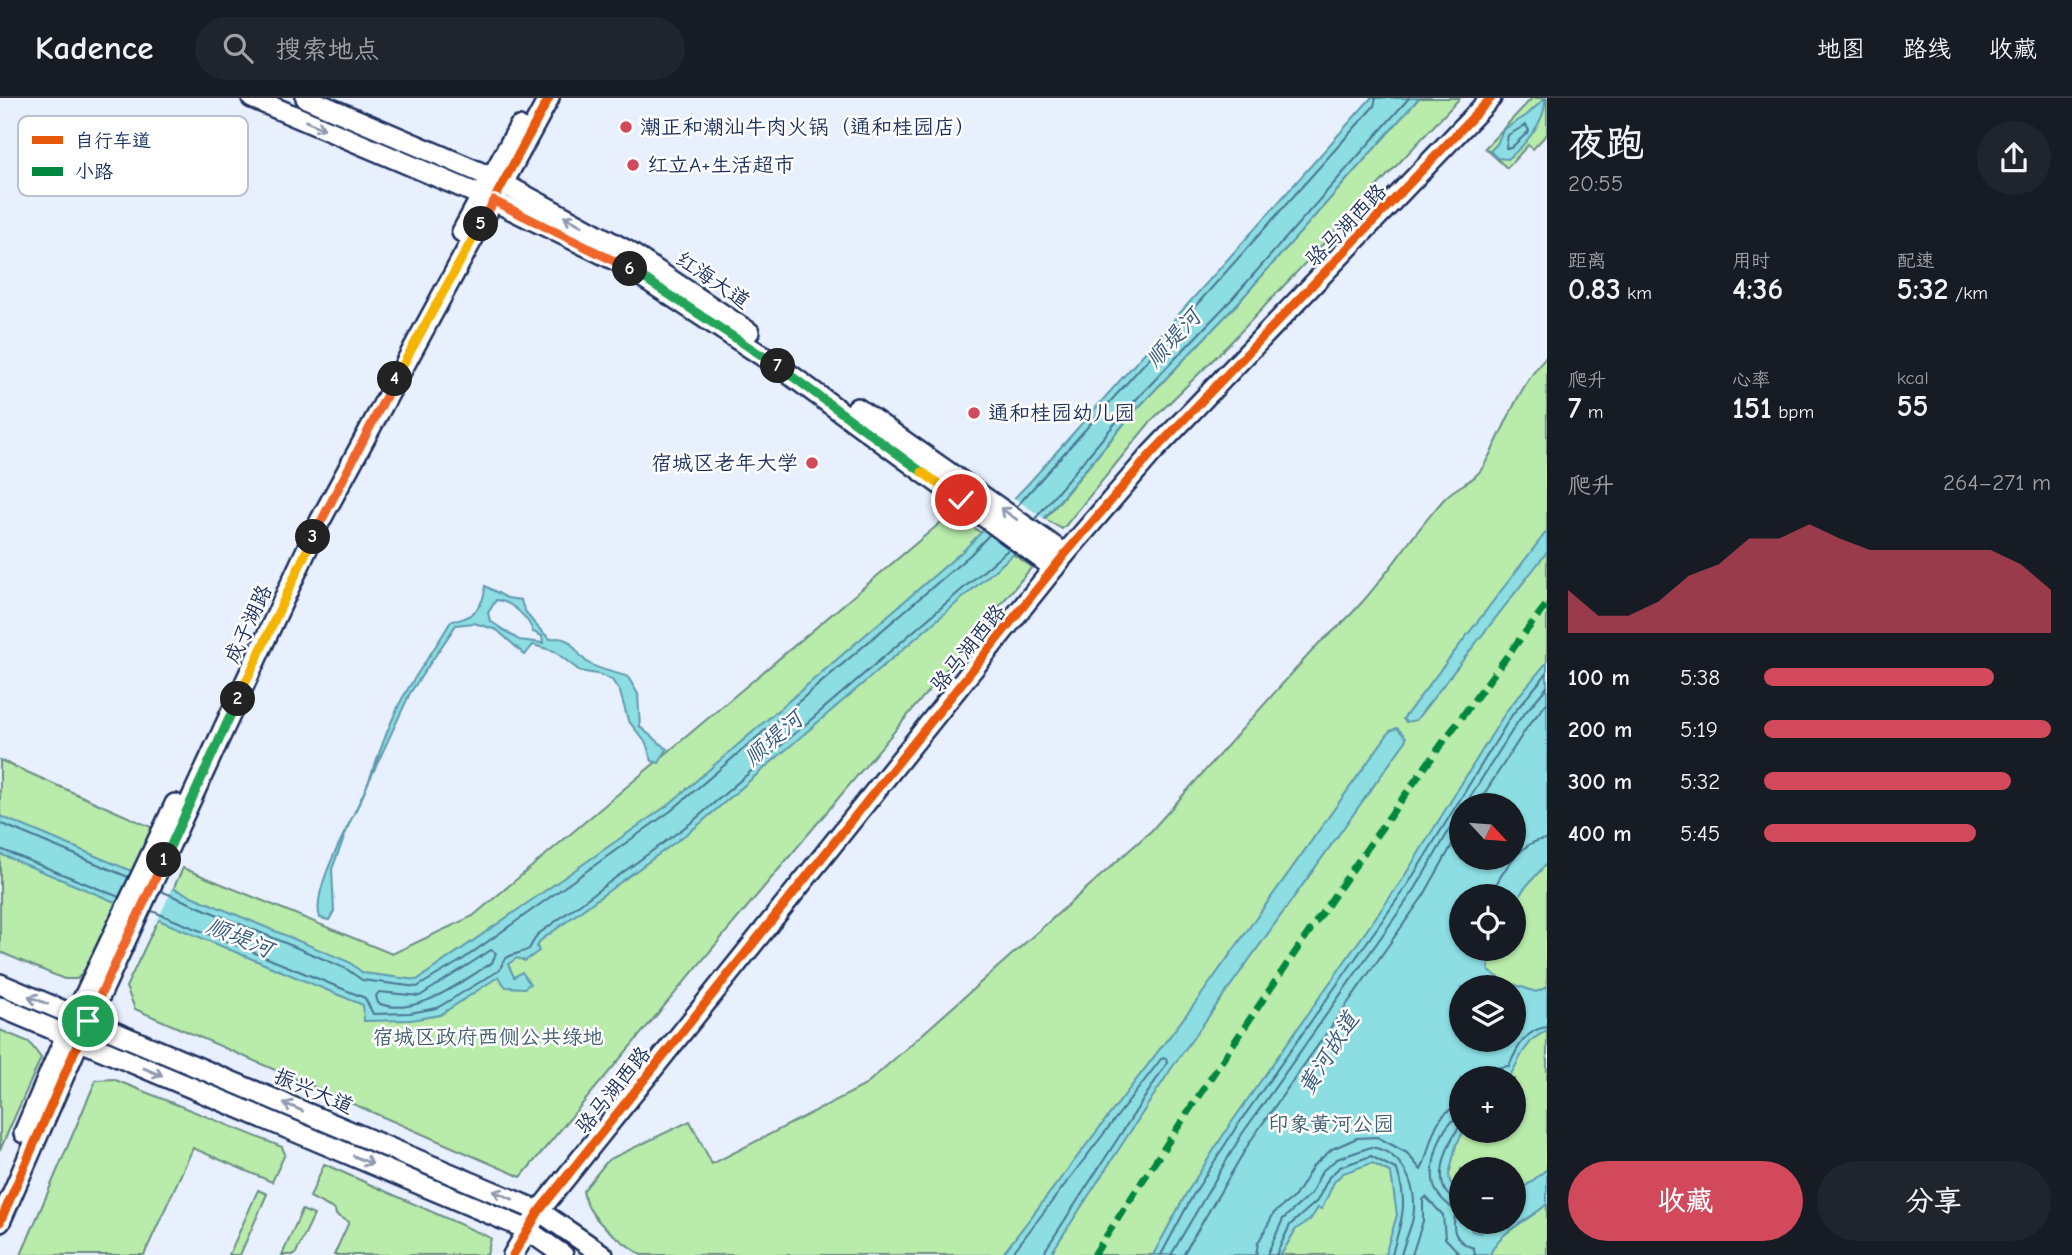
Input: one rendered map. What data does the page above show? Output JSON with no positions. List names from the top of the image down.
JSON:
{
  "streets": {
    "street": [
      "骆马湖西路",
      "红海大道",
      "成子湖路",
      "振兴大道"
    ]
  },
  "crossings": [
    ["骆马湖西路", "红海大道"],
    ["骆马湖西路", "振兴大道"],
    ["红海大道", "成子湖路"],
    ["成子湖路", "振兴大道"]
  ],
  "water": ["顺堤河", "黄河故道"],
  "parks": ["宿城区政府西侧公共绿地", "印象黄河公园"],
  "places": [
    "潮正和潮汕牛肉火锅（通和桂园店）",
    "红立A+生活超市",
    "通和桂园幼儿园",
    "宿城区老年大学"
  ],
  "legend": ["自行车道", "小路"],
  "north": "bottom right",
  "page": {
    "header": "Kadence",
    "search": "搜索地点",
    "nav": ["地图", "路线", "收藏"],
    "heading": ["夜跑", "20:55"],
    "pins": [
      "5",
      "6",
      "7",
      "4",
      "3",
      "2",
      "1"
    ],
    "stats": [
      ["距离", "0.83 km"],
      ["用时", "4:36"],
      ["配速", "5:32 /km"],
      ["爬升", "7 m"],
      ["心率", "151 bpm"],
      ["kcal", "55"]
    ],
    "chart": ["爬升", "264–271 m"],
    "list": [
      {
        "name": "100 m",
        "note": "5:38"
      },
      {
        "name": "200 m",
        "note": "5:19"
      },
      {
        "name": "300 m",
        "note": "5:32"
      },
      {
        "name": "400 m",
        "note": "5:45"
      }
    ],
    "map_buttons": ["+", "−"],
    "buttons": ["收藏", "分享"]
  }
}
